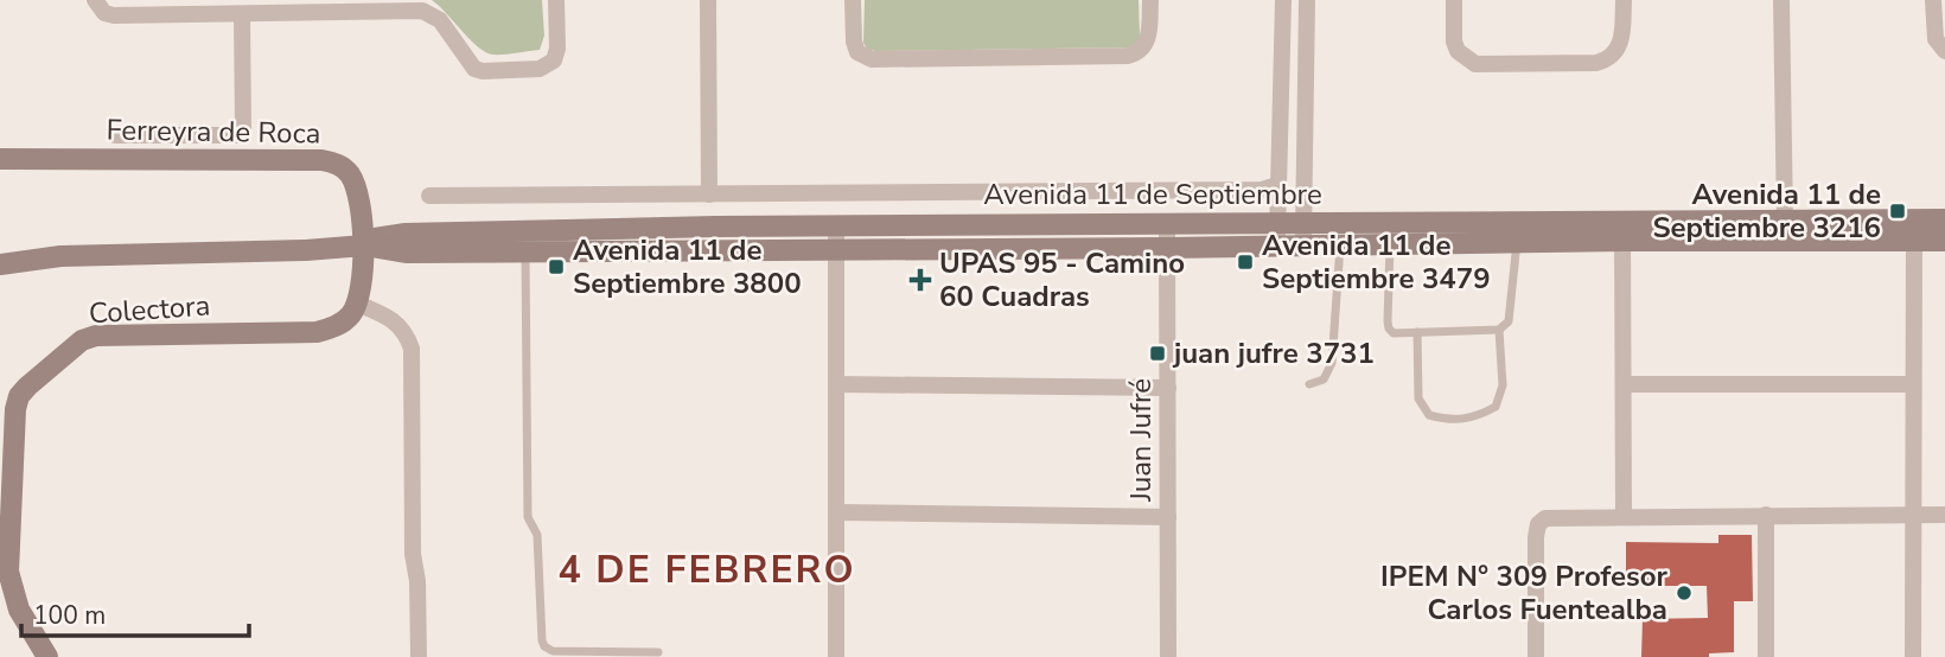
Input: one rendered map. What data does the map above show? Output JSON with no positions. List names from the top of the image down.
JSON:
{
  "streets": {
    "main road": ["Ferreyra de Roca", "Avenida 11 de Septiembre", "Colectora"],
    "street": ["Juan Jufré"]
  },
  "crossings": [
    ["Ferreyra de Roca", "Avenida 11 de Septiembre"],
    ["Avenida 11 de Septiembre", "Juan Jufré"]
  ],
  "districts": ["4 DE FEBRERO"],
  "places": {
    "transit": [
      "Avenida 11 de Septiembre 3216",
      "Avenida 11 de Septiembre 3479",
      "Avenida 11 de Septiembre 3800",
      "juan jufre 3731"
    ],
    "health": ["UPAS 95 - Camino 60 Cuadras"],
    "other": ["IPEM N° 309 Profesor Carlos Fuentealba"]
  },
  "scale_bar": "100 m"
}
